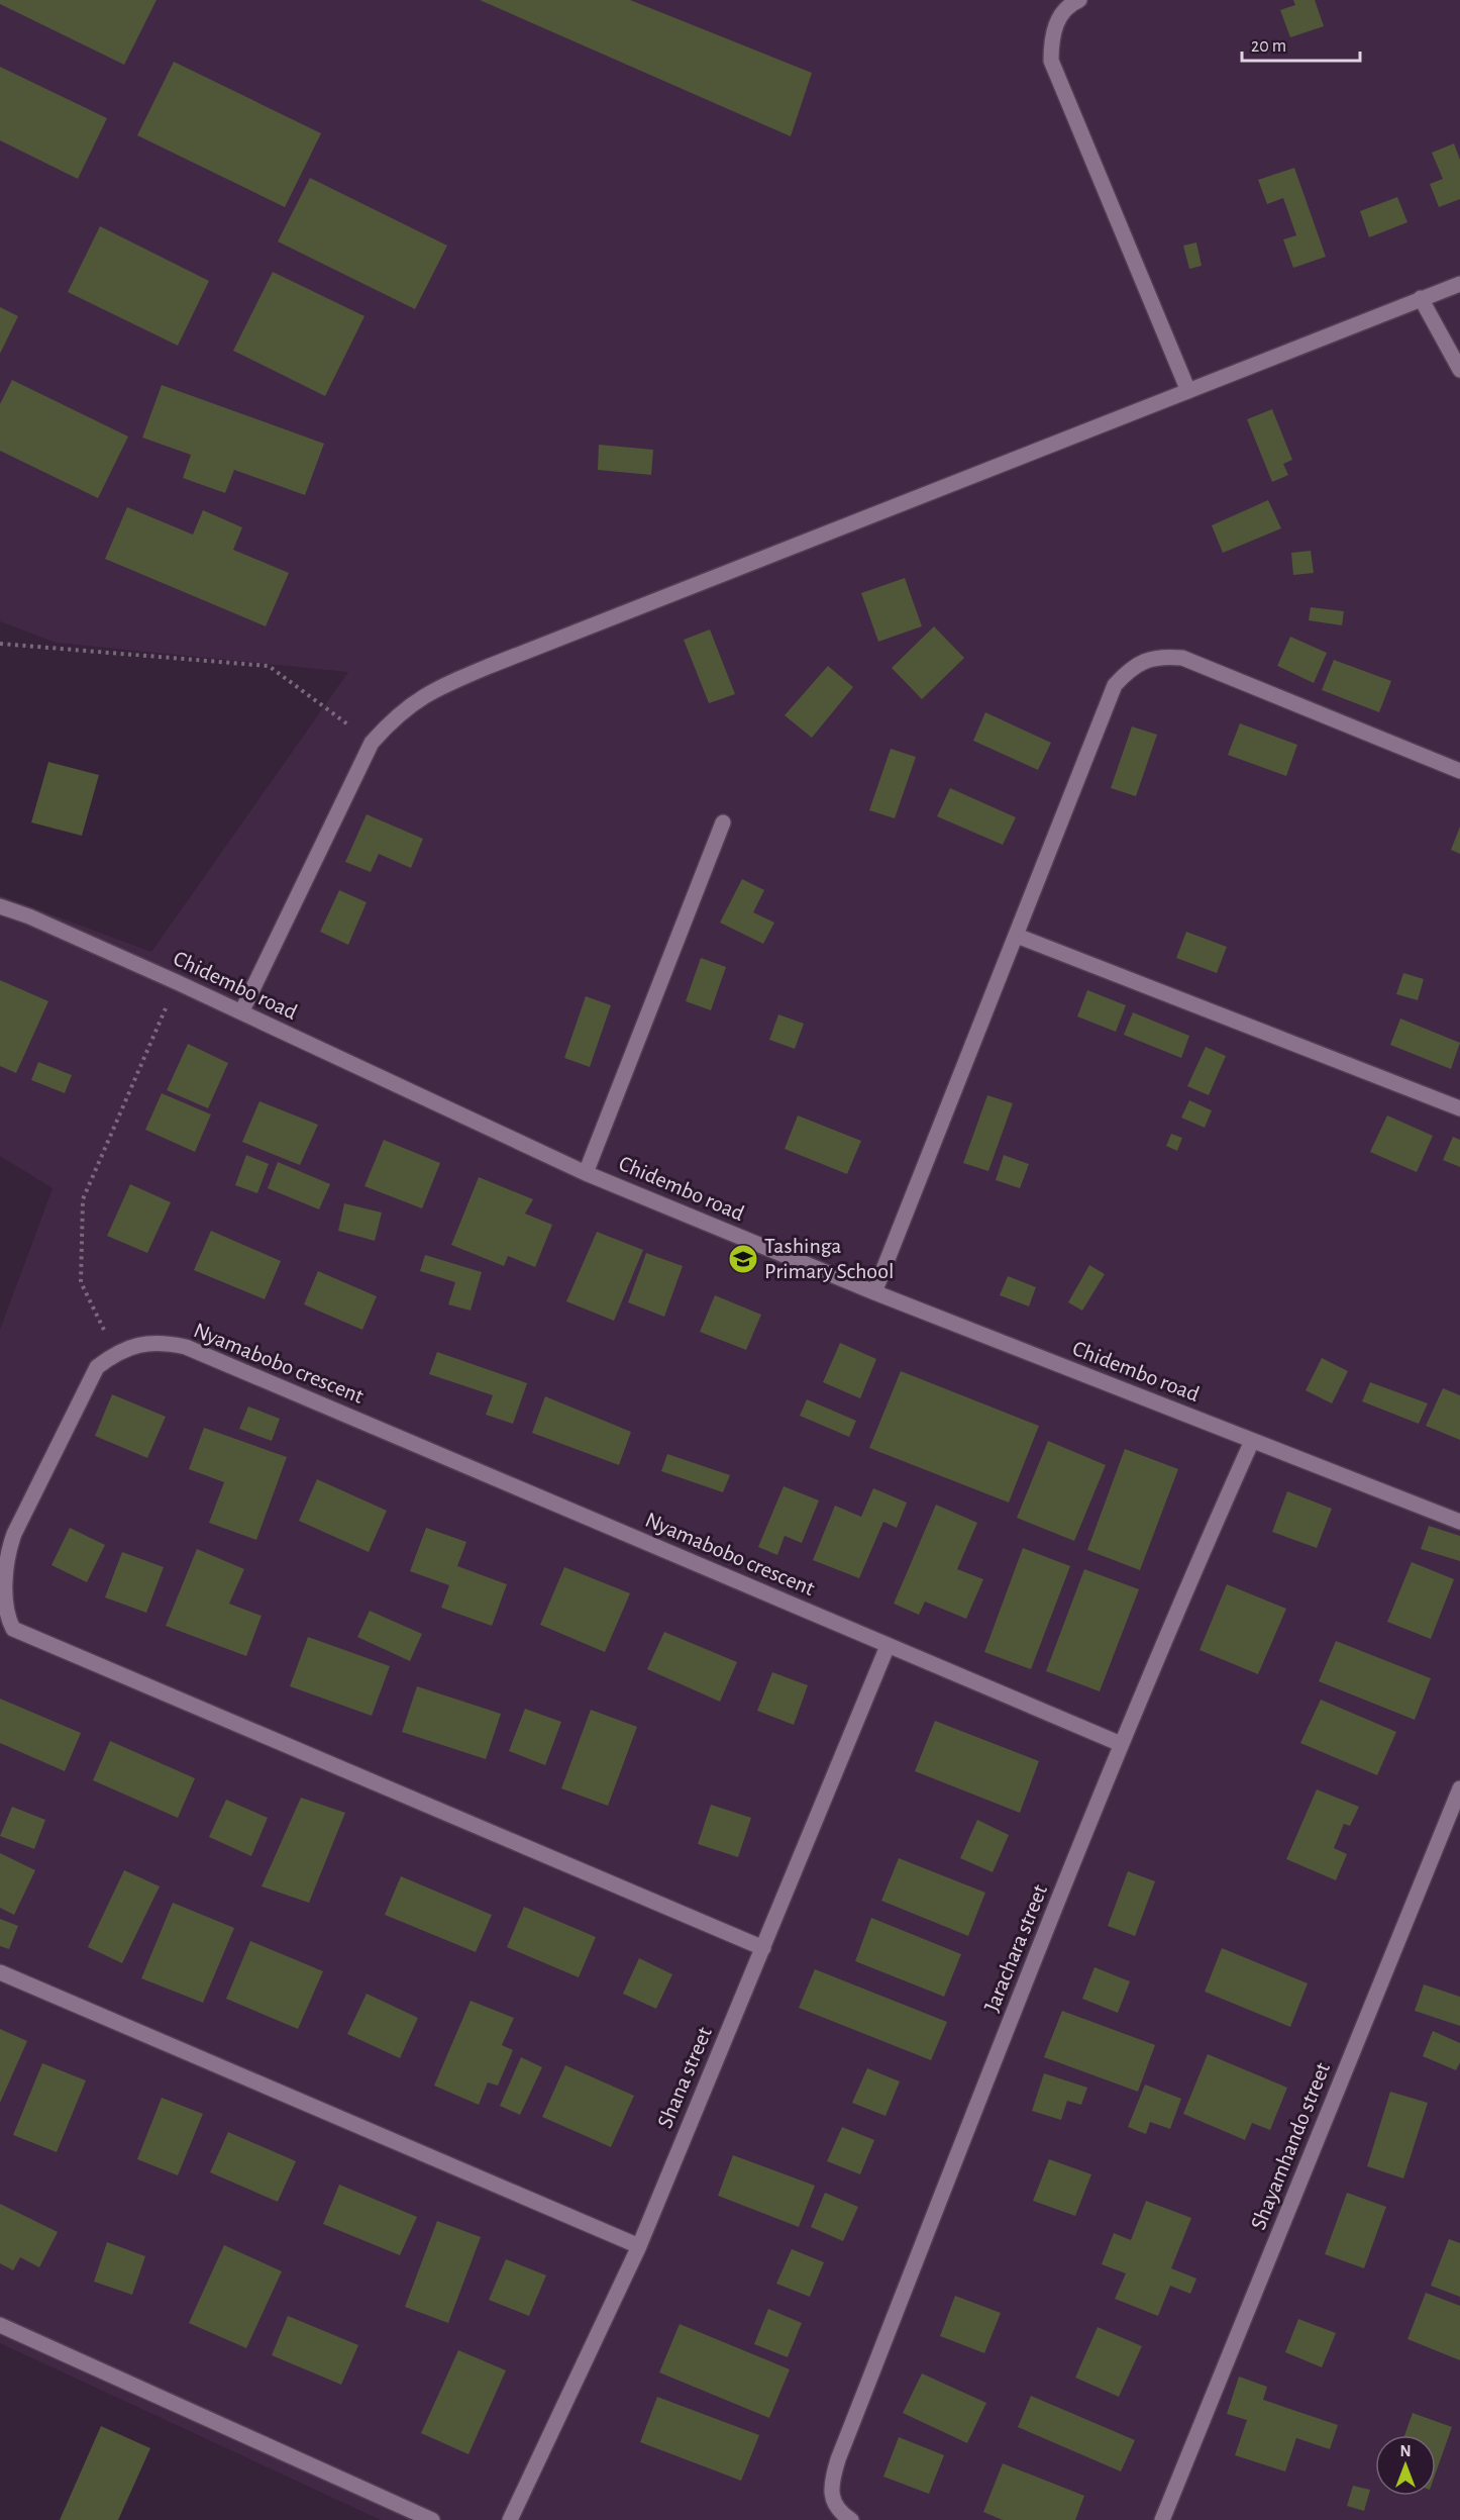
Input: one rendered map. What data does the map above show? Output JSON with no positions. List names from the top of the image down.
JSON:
{
  "streets": {
    "street": [
      "Chidembo road",
      "Nyamabobo crescent",
      "Jarachara street",
      "Shana street",
      "Shayamhando street"
    ]
  },
  "crossings": [
    ["Chidembo road", "Jarachara street"],
    ["Nyamabobo crescent", "Jarachara street"],
    ["Nyamabobo crescent", "Shana street"]
  ],
  "places": {
    "school or university": ["Tashinga Primary School"]
  },
  "scale_bar": "20 m",
  "north": "top"
}
